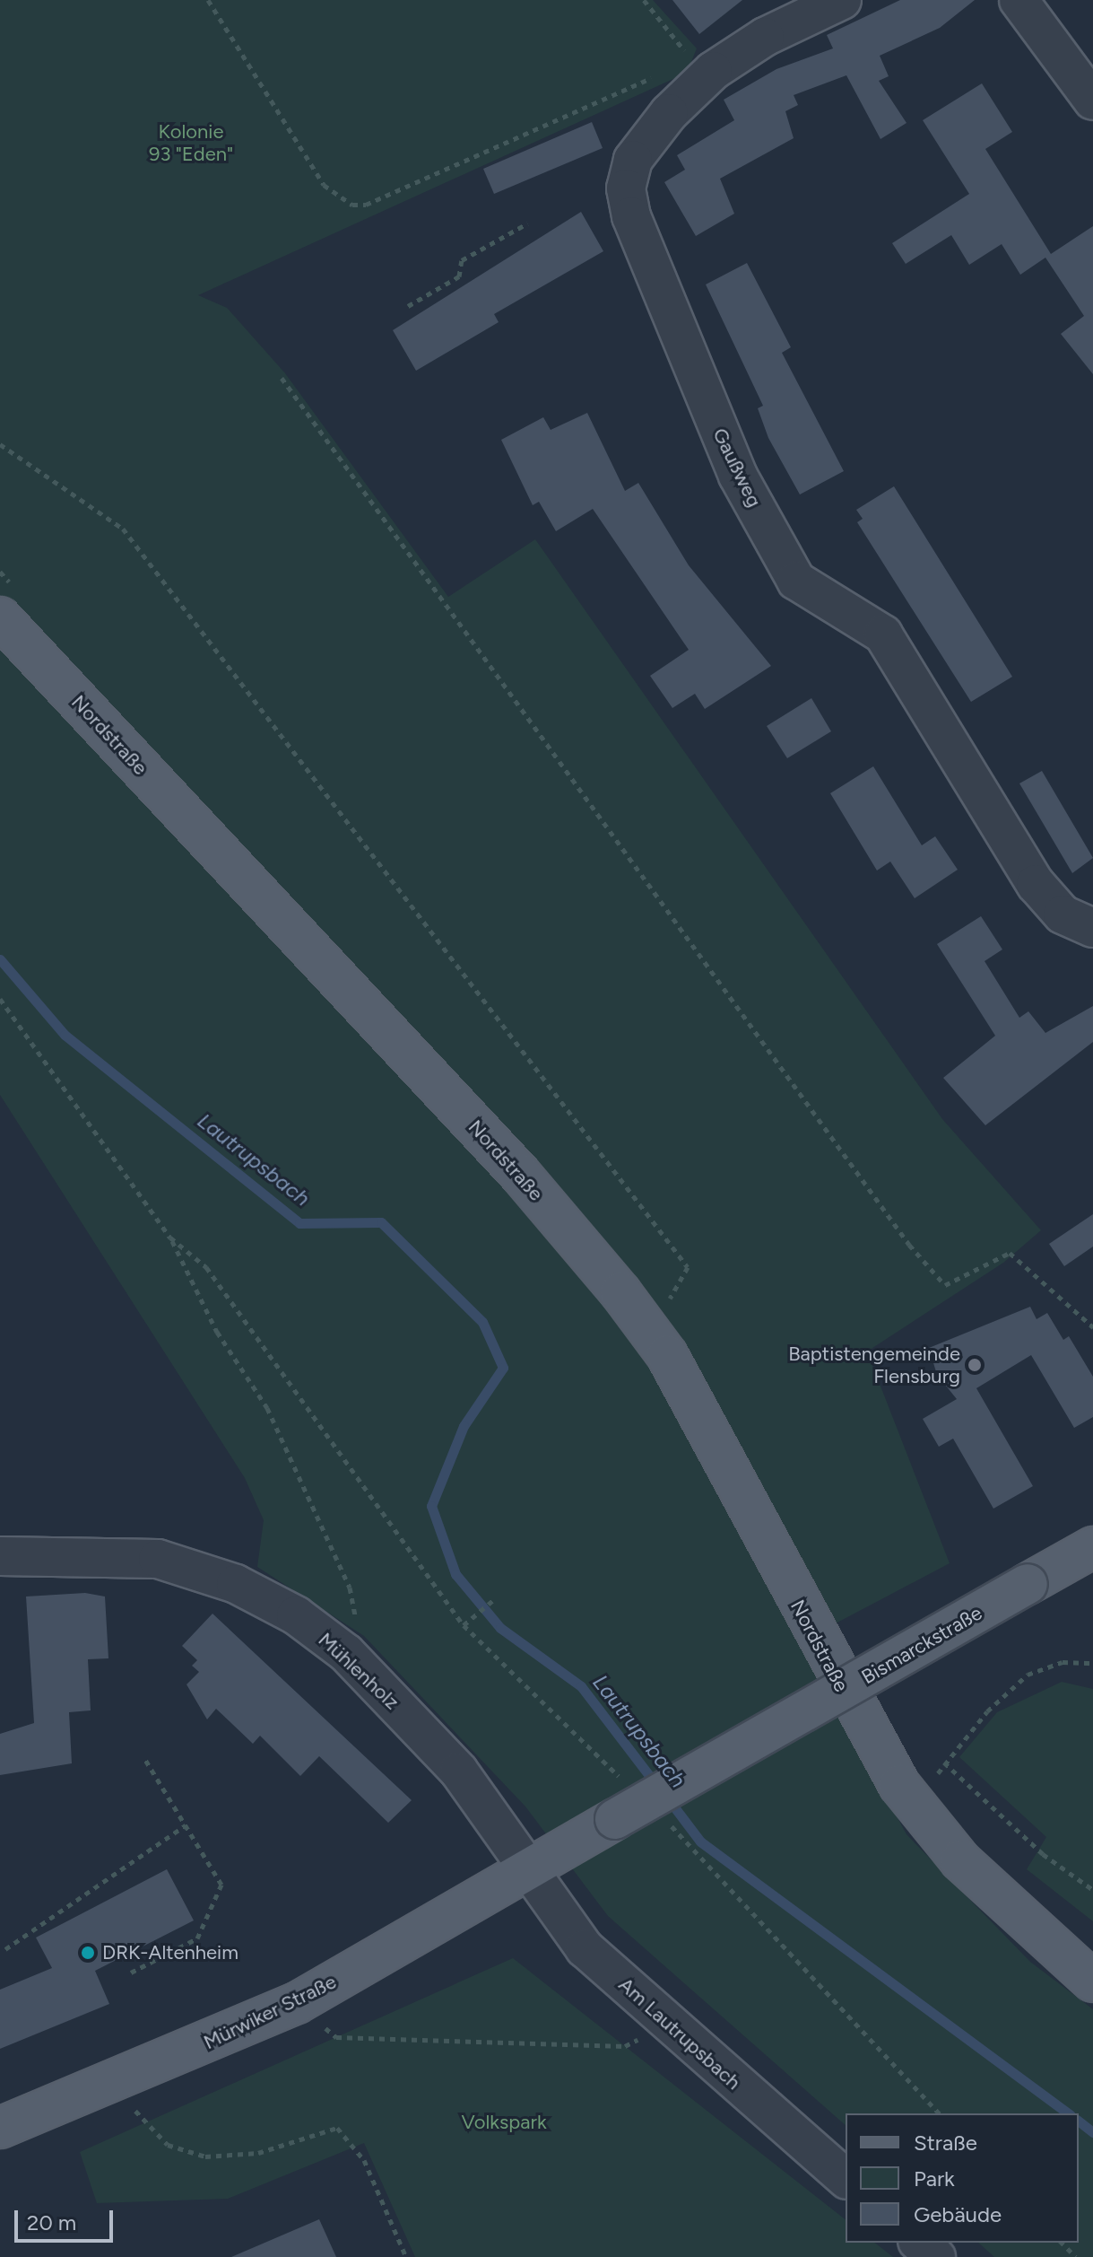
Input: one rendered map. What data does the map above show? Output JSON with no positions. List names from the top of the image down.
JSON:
{
  "streets": {
    "main road": ["Nordstraße", "Bismarckstraße", "Mürwiker Straße"],
    "street": ["Gaußweg", "Mühlenholz", "Am Lautrupsbach"]
  },
  "crossings": [
    ["Bismarckstraße", "Mühlenholz"],
    ["Bismarckstraße", "Mürwiker Straße"],
    ["Bismarckstraße", "Am Lautrupsbach"],
    ["Mühlenholz", "Mürwiker Straße"],
    ["Mühlenholz", "Am Lautrupsbach"],
    ["Mürwiker Straße", "Am Lautrupsbach"]
  ],
  "water": ["Lautrupsbach"],
  "parks": ["Kolonie 93 \"Eden\"", "Volkspark"],
  "places": ["Baptistengemeinde Flensburg", "DRK-Altenheim"],
  "legend": ["Straße", "Park", "Gebäude"],
  "scale_bar": "20 m"
}
